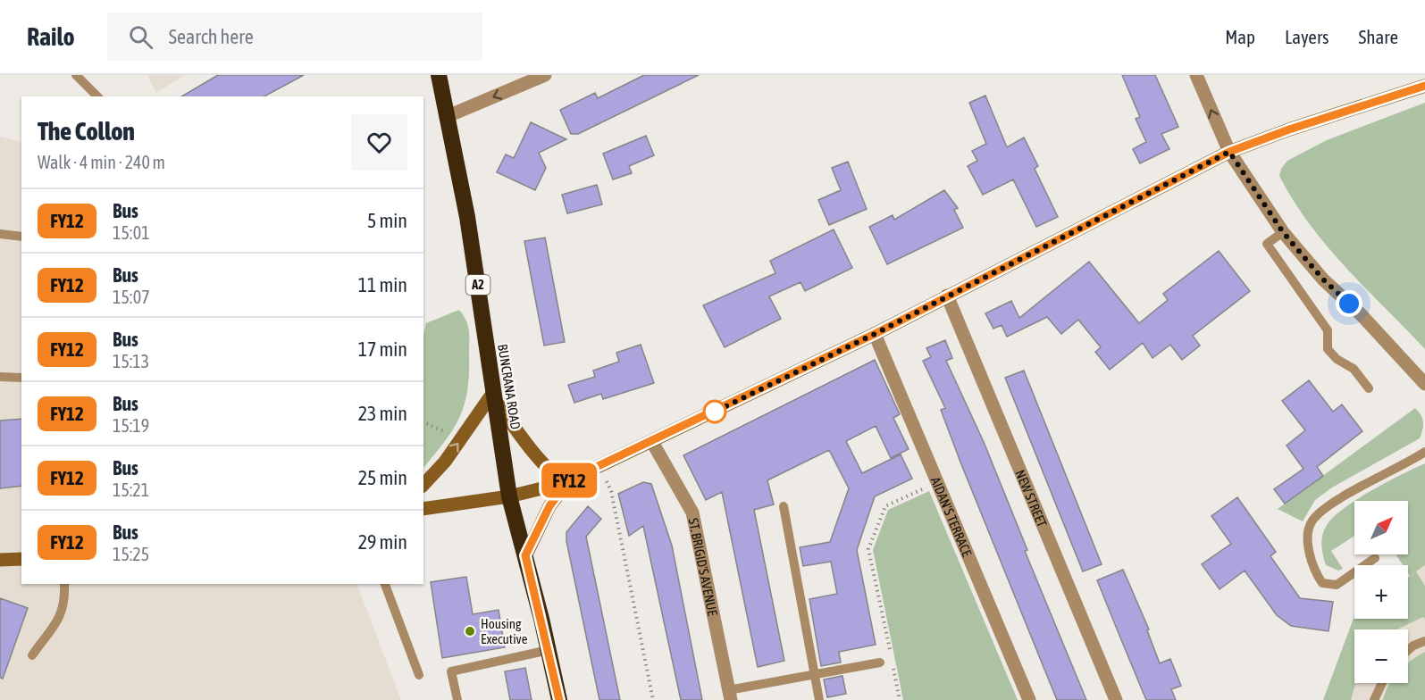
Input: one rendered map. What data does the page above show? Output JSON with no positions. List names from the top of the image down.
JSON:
{
  "streets": {
    "highway": ["A2", "BUNCRANA ROAD"],
    "street": ["NEW STREET", "AIDAN'S TERRACE", "ST. BRIGID'S AVENUE"]
  },
  "places": ["Housing Executive"],
  "lines": ["bus line FY12"],
  "north": "top right",
  "page": {
    "header": "Railo",
    "search": "Search here",
    "nav": ["Map", "Layers", "Share"],
    "on_map": "FY12",
    "heading": ["The Collon", "Walk · 4 min · 240 m"],
    "list": [
      {
        "mark": "FY12",
        "name": "Bus",
        "note": "15:01",
        "value": "5 min"
      },
      {
        "mark": "FY12",
        "name": "Bus",
        "note": "15:07",
        "value": "11 min"
      },
      {
        "mark": "FY12",
        "name": "Bus",
        "note": "15:13",
        "value": "17 min"
      },
      {
        "mark": "FY12",
        "name": "Bus",
        "note": "15:19",
        "value": "23 min"
      },
      {
        "mark": "FY12",
        "name": "Bus",
        "note": "15:21",
        "value": "25 min"
      },
      {
        "mark": "FY12",
        "name": "Bus",
        "note": "15:25",
        "value": "29 min"
      }
    ],
    "map_buttons": ["+", "−"]
  }
}
